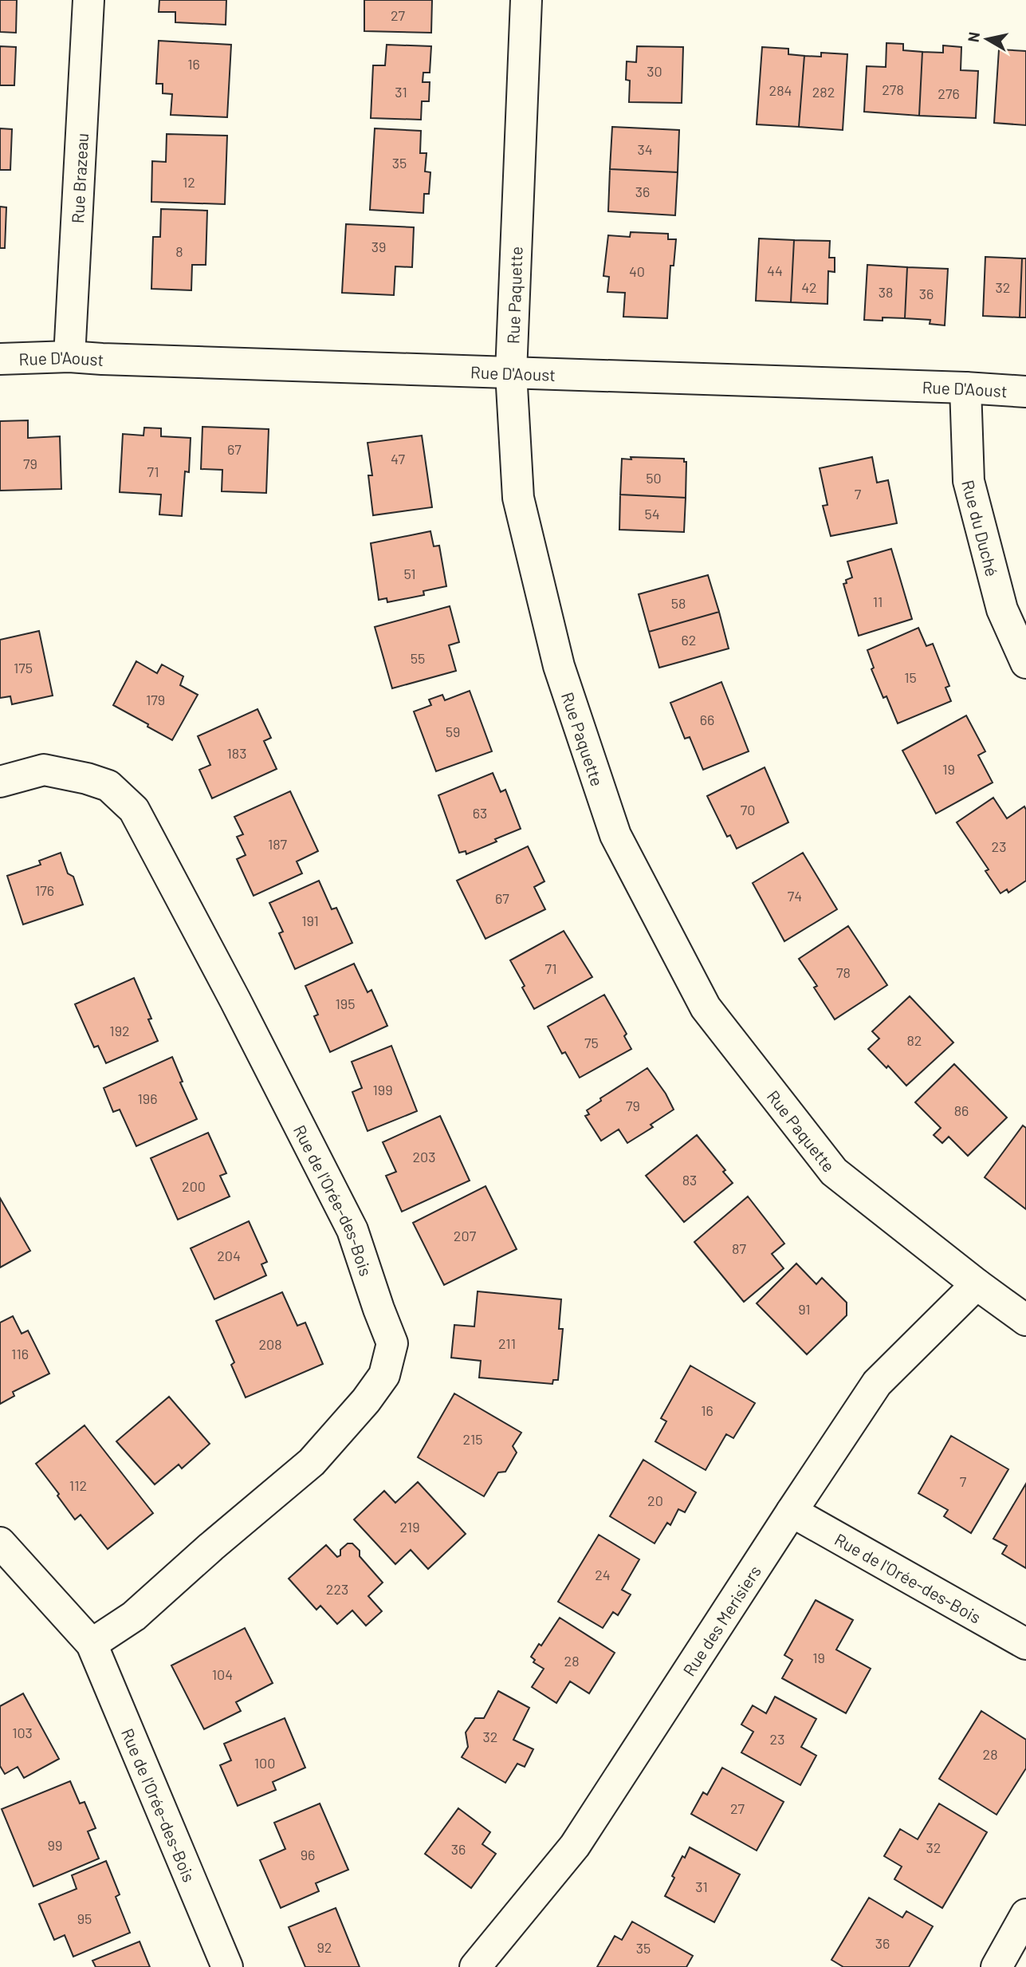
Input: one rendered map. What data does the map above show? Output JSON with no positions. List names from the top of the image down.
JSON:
{
  "streets": {
    "street": [
      "Rue Brazeau",
      "Rue Paquette",
      "Rue D'Aoust",
      "Rue du Duché",
      "Rue de l'Orée-des-Bois",
      "Rue des Merisiers"
    ]
  },
  "crossings": [
    ["Rue Brazeau", "Rue D'Aoust"],
    ["Rue Paquette", "Rue D'Aoust"],
    ["Rue Paquette", "Rue des Merisiers"],
    ["Rue D'Aoust", "Rue du Duché"],
    ["Rue de l'Orée-des-Bois", "Rue des Merisiers"]
  ],
  "house_numbers": [
    "27",
    "16",
    "30",
    "278",
    "284",
    "31",
    "282",
    "276",
    "34",
    "35",
    "12",
    "36",
    "39",
    "8",
    "44",
    "40",
    "42",
    "32",
    "38",
    "36",
    "67",
    "47",
    "79",
    "71",
    "50",
    "7",
    "54",
    "51",
    "11",
    "58",
    "62",
    "55",
    "175",
    "15",
    "179",
    "66",
    "59",
    "183",
    "19",
    "70",
    "63",
    "187",
    "23",
    "176",
    "74",
    "67",
    "191",
    "71",
    "78",
    "195",
    "192",
    "82",
    "75",
    "199",
    "196",
    "79",
    "86",
    "203",
    "83",
    "200",
    "207",
    "87",
    "204",
    "91",
    "211",
    "208",
    "116",
    "16",
    "215",
    "7",
    "112",
    "20",
    "219",
    "24",
    "223",
    "19",
    "28",
    "104",
    "103",
    "32",
    "23",
    "28",
    "100",
    "27",
    "99",
    "32",
    "36",
    "96",
    "31",
    "95",
    "36",
    "92",
    "35"
  ],
  "north": "left"
}
